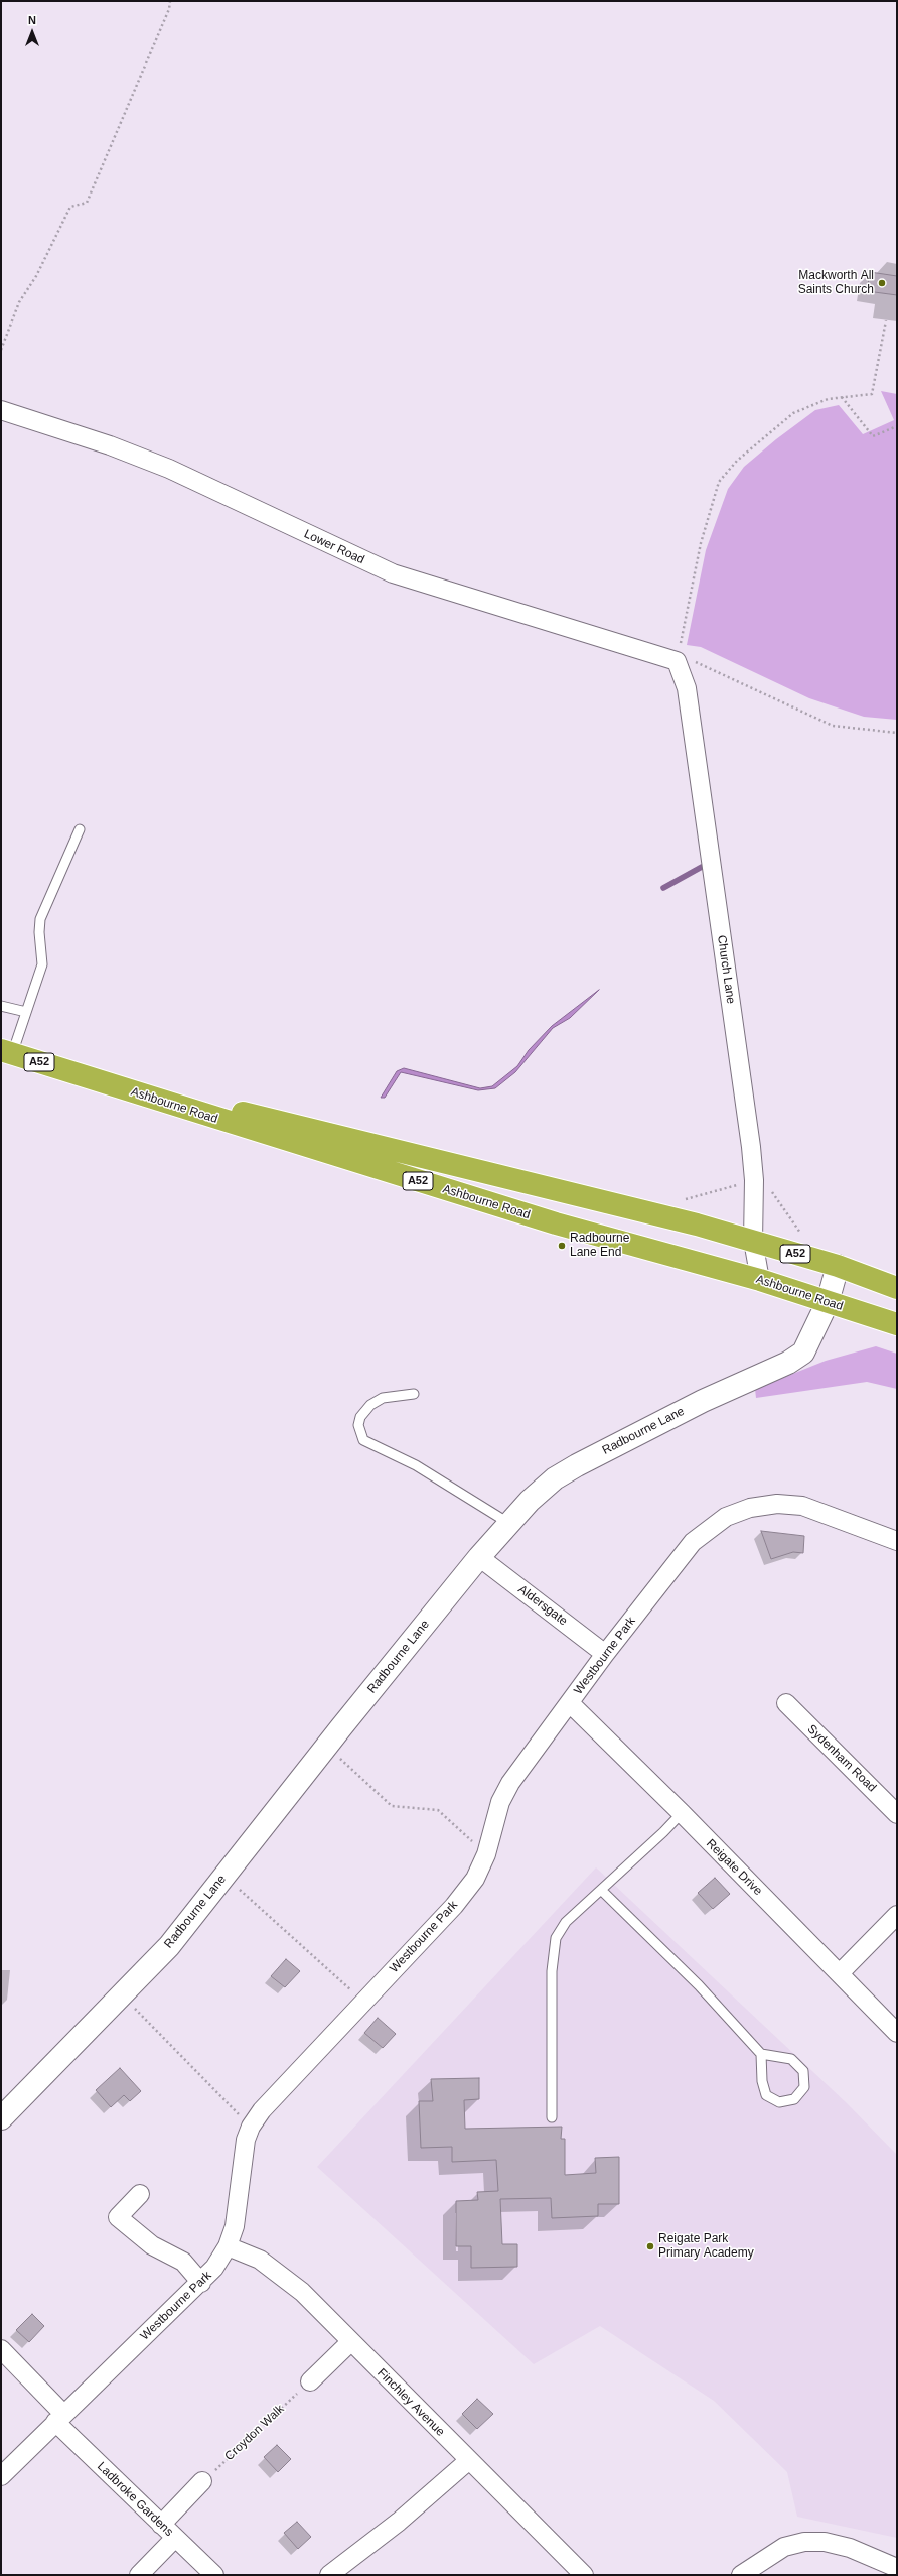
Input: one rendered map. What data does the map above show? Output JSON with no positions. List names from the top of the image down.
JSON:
{
  "streets": {
    "highway": ["A52", "Ashbourne Road"],
    "street": [
      "Lower Road",
      "Church Lane",
      "Radbourne Lane",
      "Aldersgate",
      "Westbourne Park",
      "Sydenham Road",
      "Reigate Drive",
      "Finchley Avenue",
      "Ladbroke Gardens"
    ],
    "path": ["Croydon Walk"]
  },
  "crossings": [
    ["Lower Road", "Church Lane"],
    ["Church Lane", "Ashbourne Road"],
    ["Ashbourne Road", "Radbourne Lane"],
    ["Radbourne Lane", "Aldersgate"],
    ["Aldersgate", "Westbourne Park"],
    ["Westbourne Park", "Reigate Drive"],
    ["Westbourne Park", "Finchley Avenue"],
    ["Westbourne Park", "Ladbroke Gardens"]
  ],
  "places": ["Mackworth All Saints Church", "Radbourne Lane End", "Reigate Park Primary Academy"],
  "north": "top"
}
